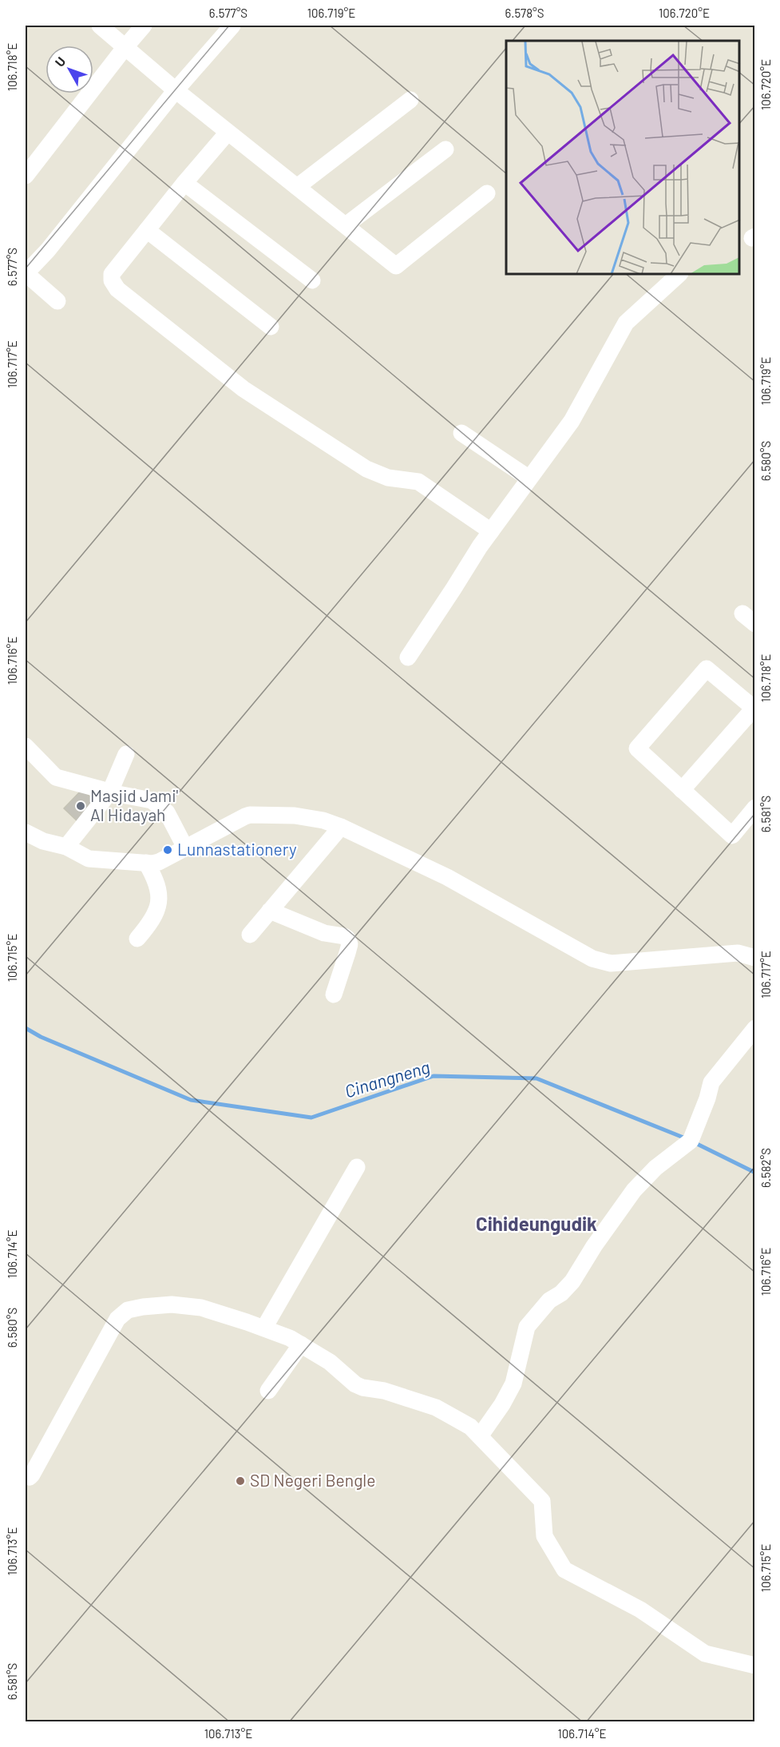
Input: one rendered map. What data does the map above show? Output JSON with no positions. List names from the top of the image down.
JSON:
{
  "districts": ["Cihideungudik"],
  "water": ["Cinangneng"],
  "places": ["Masjid Jami' Al Hidayah", "Lunnastationery", "SD Negeri Bengle"],
  "north": "top left",
  "coordinates": [
    "6.577°S",
    "106.719°E",
    "6.578°S",
    "106.720°E",
    "106.718°E",
    "106.717°E",
    "6.580°S",
    "106.716°E",
    "6.581°S",
    "106.715°E",
    "6.582°S",
    "106.714°E",
    "106.713°E"
  ]
}
